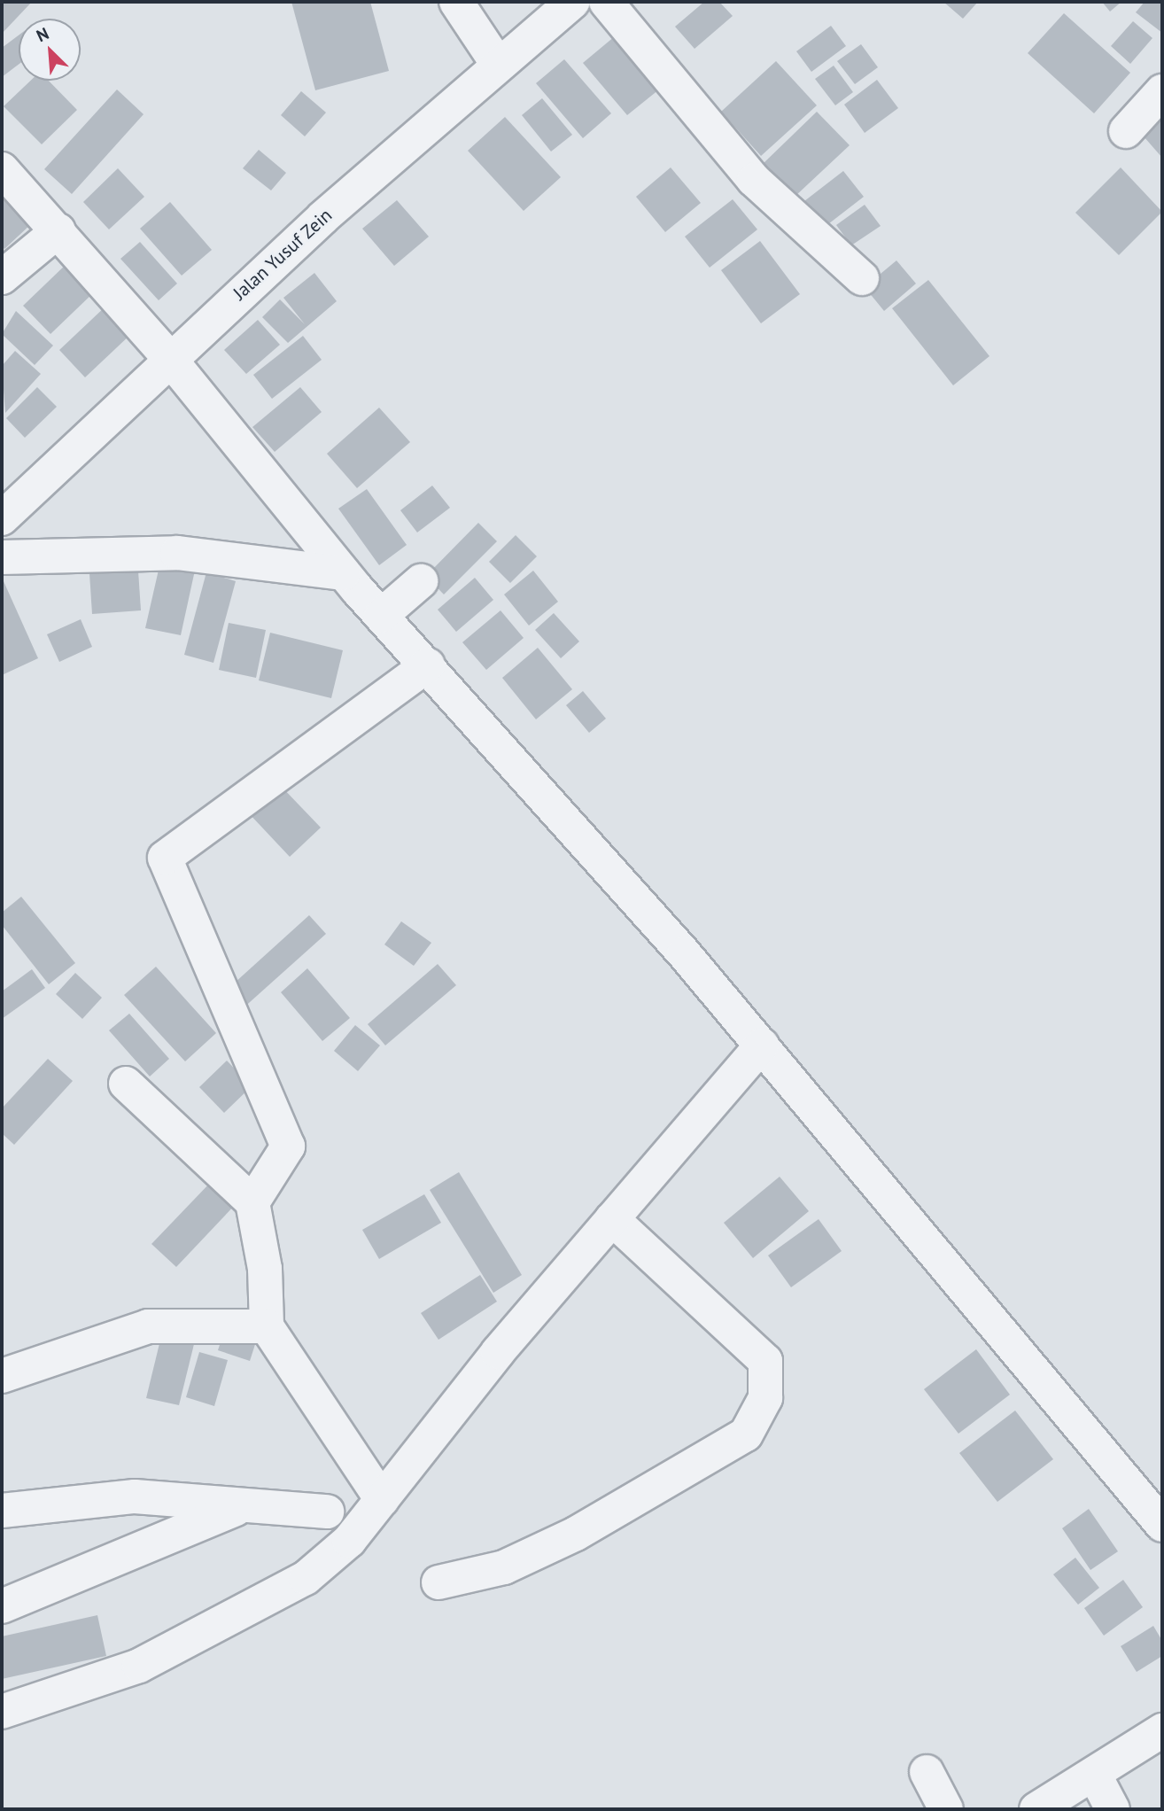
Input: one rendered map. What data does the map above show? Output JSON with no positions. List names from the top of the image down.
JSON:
{
  "streets": {
    "street": ["Jalan Yusuf Zein"]
  },
  "north": "top left"
}
